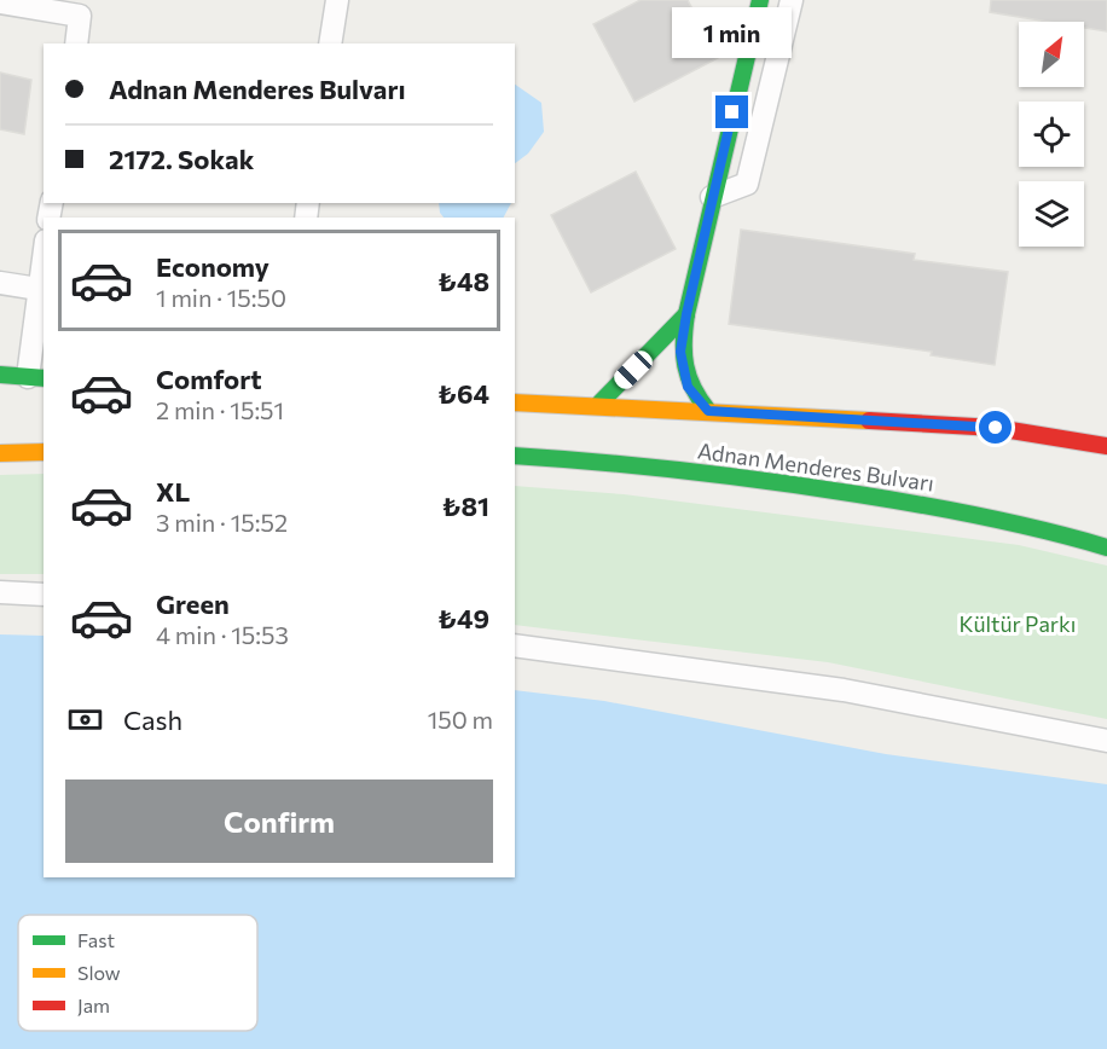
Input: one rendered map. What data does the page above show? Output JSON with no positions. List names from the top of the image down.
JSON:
{
  "streets": {
    "main road": ["Adnan Menderes Bulvarı"]
  },
  "parks": ["Kültür Parkı"],
  "legend": ["Fast", "Slow", "Jam"],
  "north": "top right",
  "page": {
    "bubble": "1 min",
    "banner": ["Adnan Menderes Bulvarı", "2172. Sokak"],
    "list": [
      {
        "name": "Economy",
        "note": "1 min · 15:50",
        "value": "₺48"
      },
      {
        "name": "Comfort",
        "note": "2 min · 15:51",
        "value": "₺64"
      },
      {
        "name": "XL",
        "note": "3 min · 15:52",
        "value": "₺81"
      },
      {
        "name": "Green",
        "note": "4 min · 15:53",
        "value": "₺49"
      }
    ],
    "pay": ["Cash", "150 m"],
    "buttons": "Confirm"
  }
}
